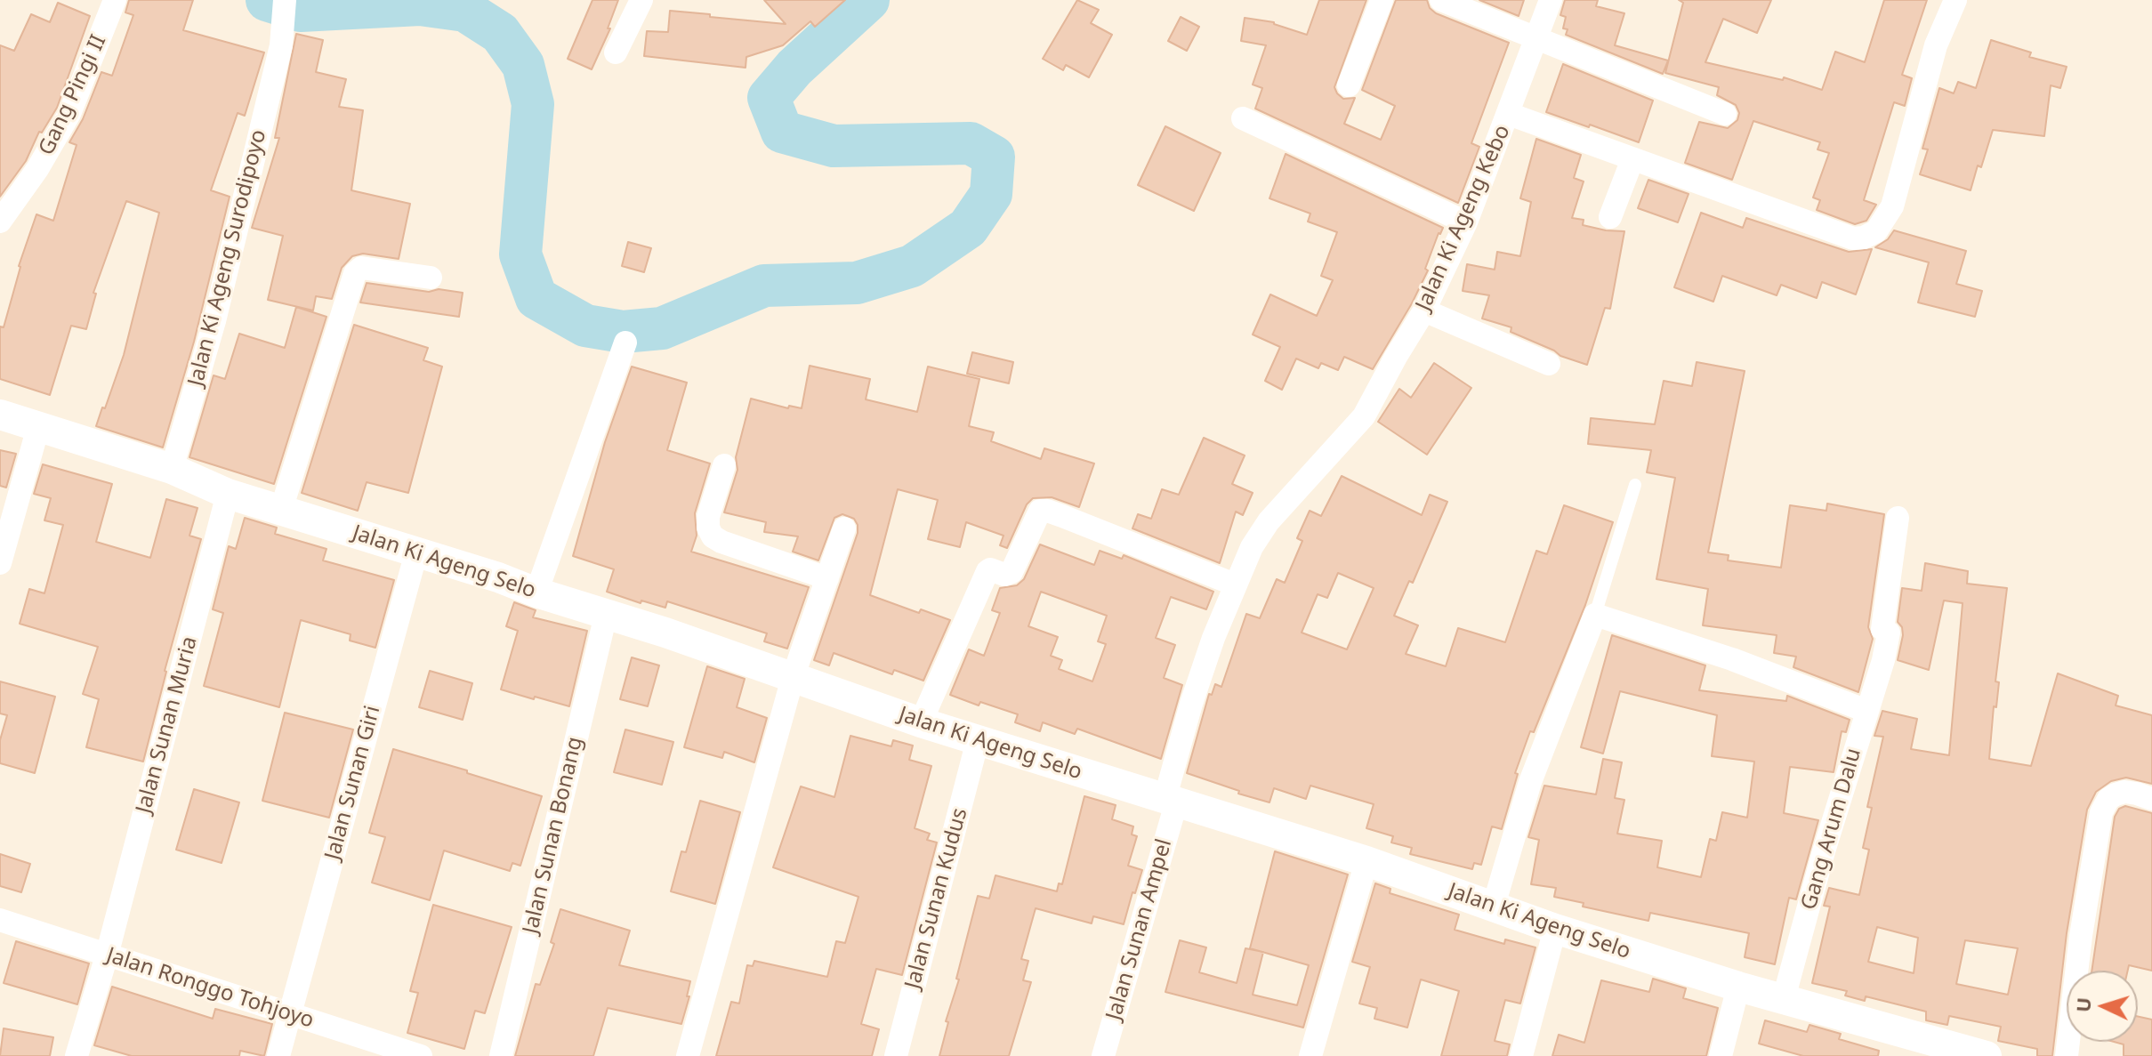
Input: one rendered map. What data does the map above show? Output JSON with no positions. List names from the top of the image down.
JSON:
{
  "streets": {
    "street": [
      "Gang Pingi II",
      "Jalan Ki Ageng Kebo",
      "Jalan Ki Ageng Surodipoyo",
      "Jalan Ki Ageng Selo",
      "Jalan Sunan Muria",
      "Jalan Sunan Giri",
      "Gang Arum Dalu",
      "Jalan Sunan Bonang",
      "Jalan Sunan Kudus",
      "Jalan Sunan Ampel",
      "Jalan Ronggo Tohjoyo"
    ]
  },
  "crossings": [
    ["Jalan Ki Ageng Kebo", "Jalan Ki Ageng Selo"],
    ["Jalan Ki Ageng Kebo", "Jalan Sunan Ampel"],
    ["Jalan Ki Ageng Surodipoyo", "Jalan Ki Ageng Selo"],
    ["Jalan Ki Ageng Selo", "Jalan Sunan Muria"],
    ["Jalan Ki Ageng Selo", "Jalan Sunan Giri"],
    ["Jalan Ki Ageng Selo", "Gang Arum Dalu"],
    ["Jalan Ki Ageng Selo", "Jalan Sunan Bonang"],
    ["Jalan Ki Ageng Selo", "Jalan Sunan Kudus"],
    ["Jalan Ki Ageng Selo", "Jalan Sunan Ampel"],
    ["Jalan Sunan Muria", "Jalan Ronggo Tohjoyo"],
    ["Jalan Sunan Giri", "Jalan Ronggo Tohjoyo"]
  ],
  "north": "left"
}
